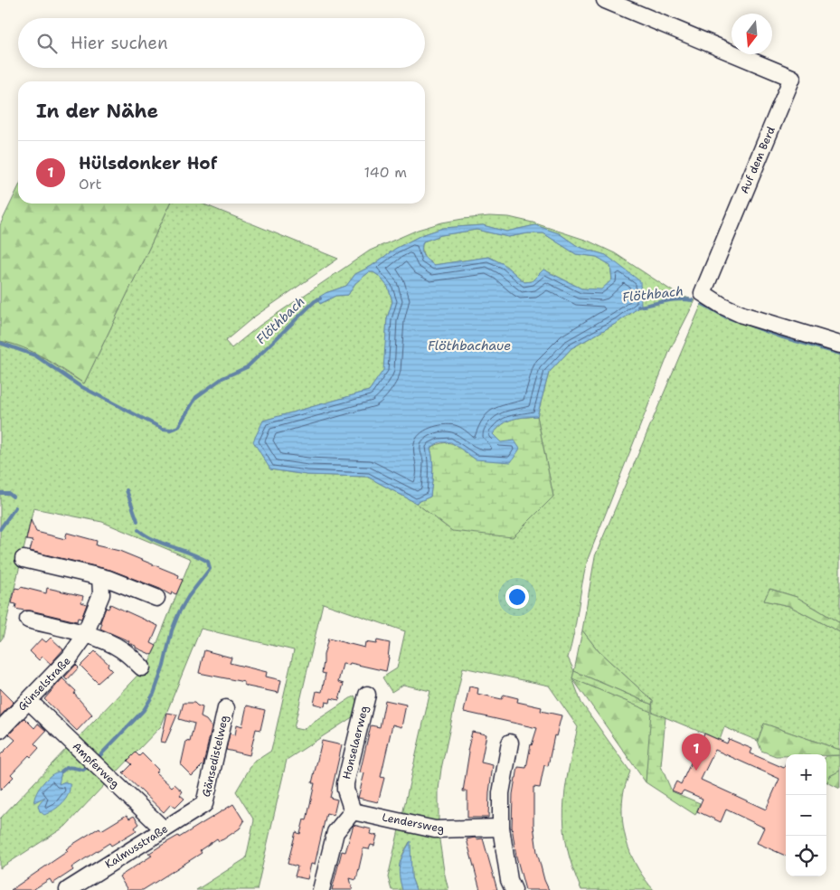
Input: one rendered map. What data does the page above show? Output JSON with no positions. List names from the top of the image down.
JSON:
{
  "streets": {
    "street": [
      "Auf dem Berd",
      "Günselstraße",
      "Honselaerweg",
      "Gänsedistelweg",
      "Ampferweg",
      "Lendersweg",
      "Kalmusstraße"
    ]
  },
  "crossings": [
    ["Günselstraße", "Ampferweg"],
    ["Honselaerweg", "Lendersweg"],
    ["Gänsedistelweg", "Kalmusstraße"],
    ["Ampferweg", "Kalmusstraße"]
  ],
  "water": ["Flöthbach", "Flöthbachaue"],
  "north": "bottom",
  "page": {
    "search": "Hier suchen",
    "heading": "In der Nähe",
    "list": [
      {
        "mark": "1",
        "name": "Hülsdonker Hof",
        "note": "Ort",
        "value": "140 m"
      }
    ],
    "pins": "1",
    "map_buttons": ["+", "−"]
  }
}
